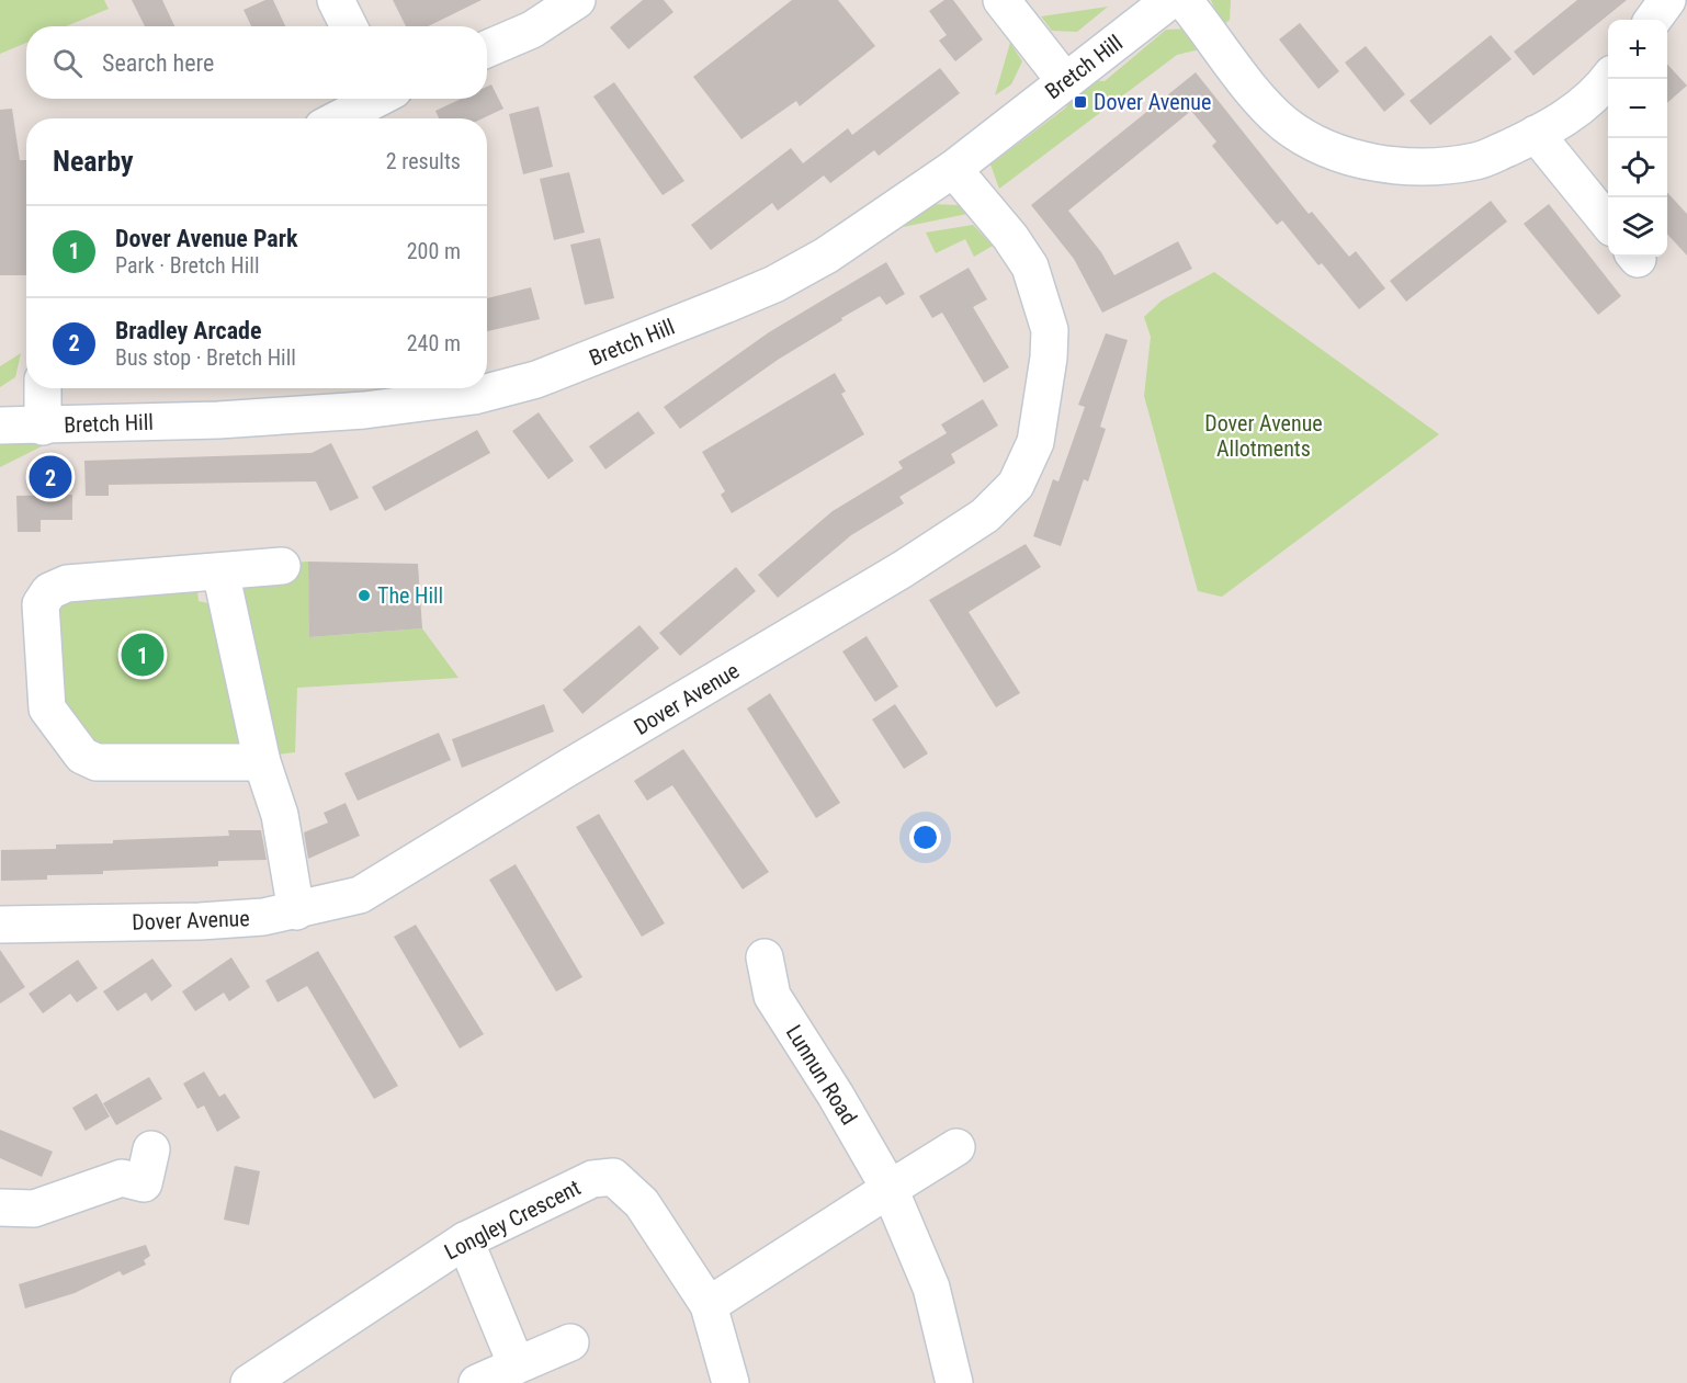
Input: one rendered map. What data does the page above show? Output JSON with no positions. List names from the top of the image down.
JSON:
{
  "streets": {
    "street": [
      "Bretch Hill",
      "Dover Avenue",
      "Lunnun Road",
      "Longley Crescent"
    ]
  },
  "crossings": [
    ["Bretch Hill", "Dover Avenue"]
  ],
  "parks": ["Dover Avenue Allotments"],
  "places": {
    "transit": ["Dover Avenue"],
    "other": ["The Hill"]
  },
  "page": {
    "map_buttons": ["+", "−"],
    "search": "Search here",
    "heading": ["Nearby", "2 results"],
    "list": [
      {
        "mark": "1",
        "name": "Dover Avenue Park",
        "note": "Park · Bretch Hill",
        "value": "200 m"
      },
      {
        "mark": "2",
        "name": "Bradley Arcade",
        "note": "Bus stop · Bretch Hill",
        "value": "240 m"
      }
    ],
    "pins": ["2", "1"]
  }
}
